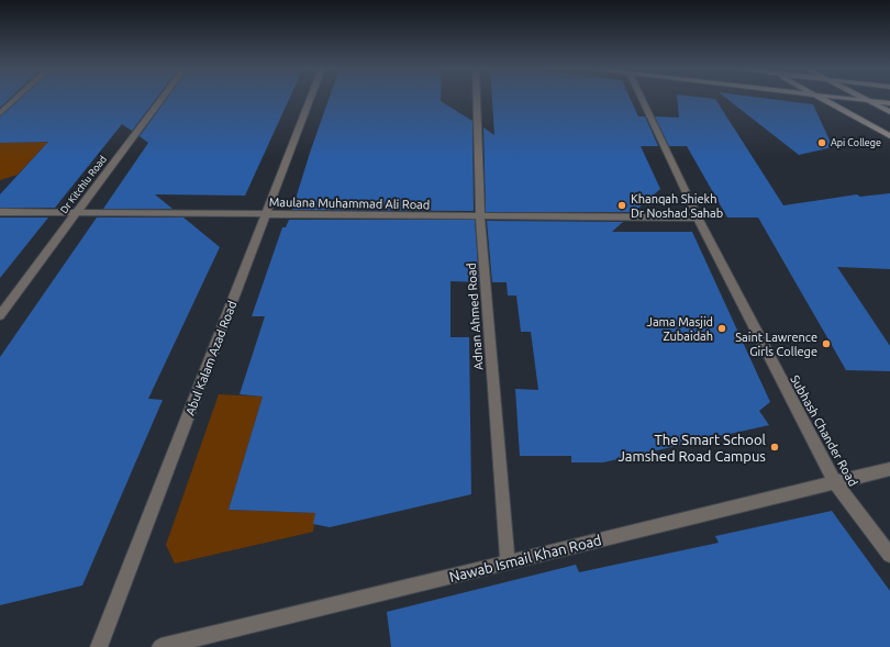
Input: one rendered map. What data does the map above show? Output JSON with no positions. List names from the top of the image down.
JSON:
{
  "streets": {
    "street": [
      "Dr Kitchlu Road",
      "Maulana Muhammad Ali Road",
      "Adnan Ahmed Road",
      "Abul Kalam Azad Road",
      "Subhash Chander Road",
      "Nawab Ismail Khan Road"
    ]
  },
  "crossings": [
    ["Dr Kitchlu Road", "Maulana Muhammad Ali Road"],
    ["Maulana Muhammad Ali Road", "Adnan Ahmed Road"],
    ["Maulana Muhammad Ali Road", "Abul Kalam Azad Road"],
    ["Maulana Muhammad Ali Road", "Subhash Chander Road"],
    ["Adnan Ahmed Road", "Nawab Ismail Khan Road"],
    ["Subhash Chander Road", "Nawab Ismail Khan Road"]
  ],
  "places": [
    "Api College",
    "Khanqah Shiekh Dr Noshad Sahab",
    "Jama Masjid Zubaidah",
    "Saint Lawrence Girls College",
    "The Smart School Jamshed Road Campus"
  ]
}
